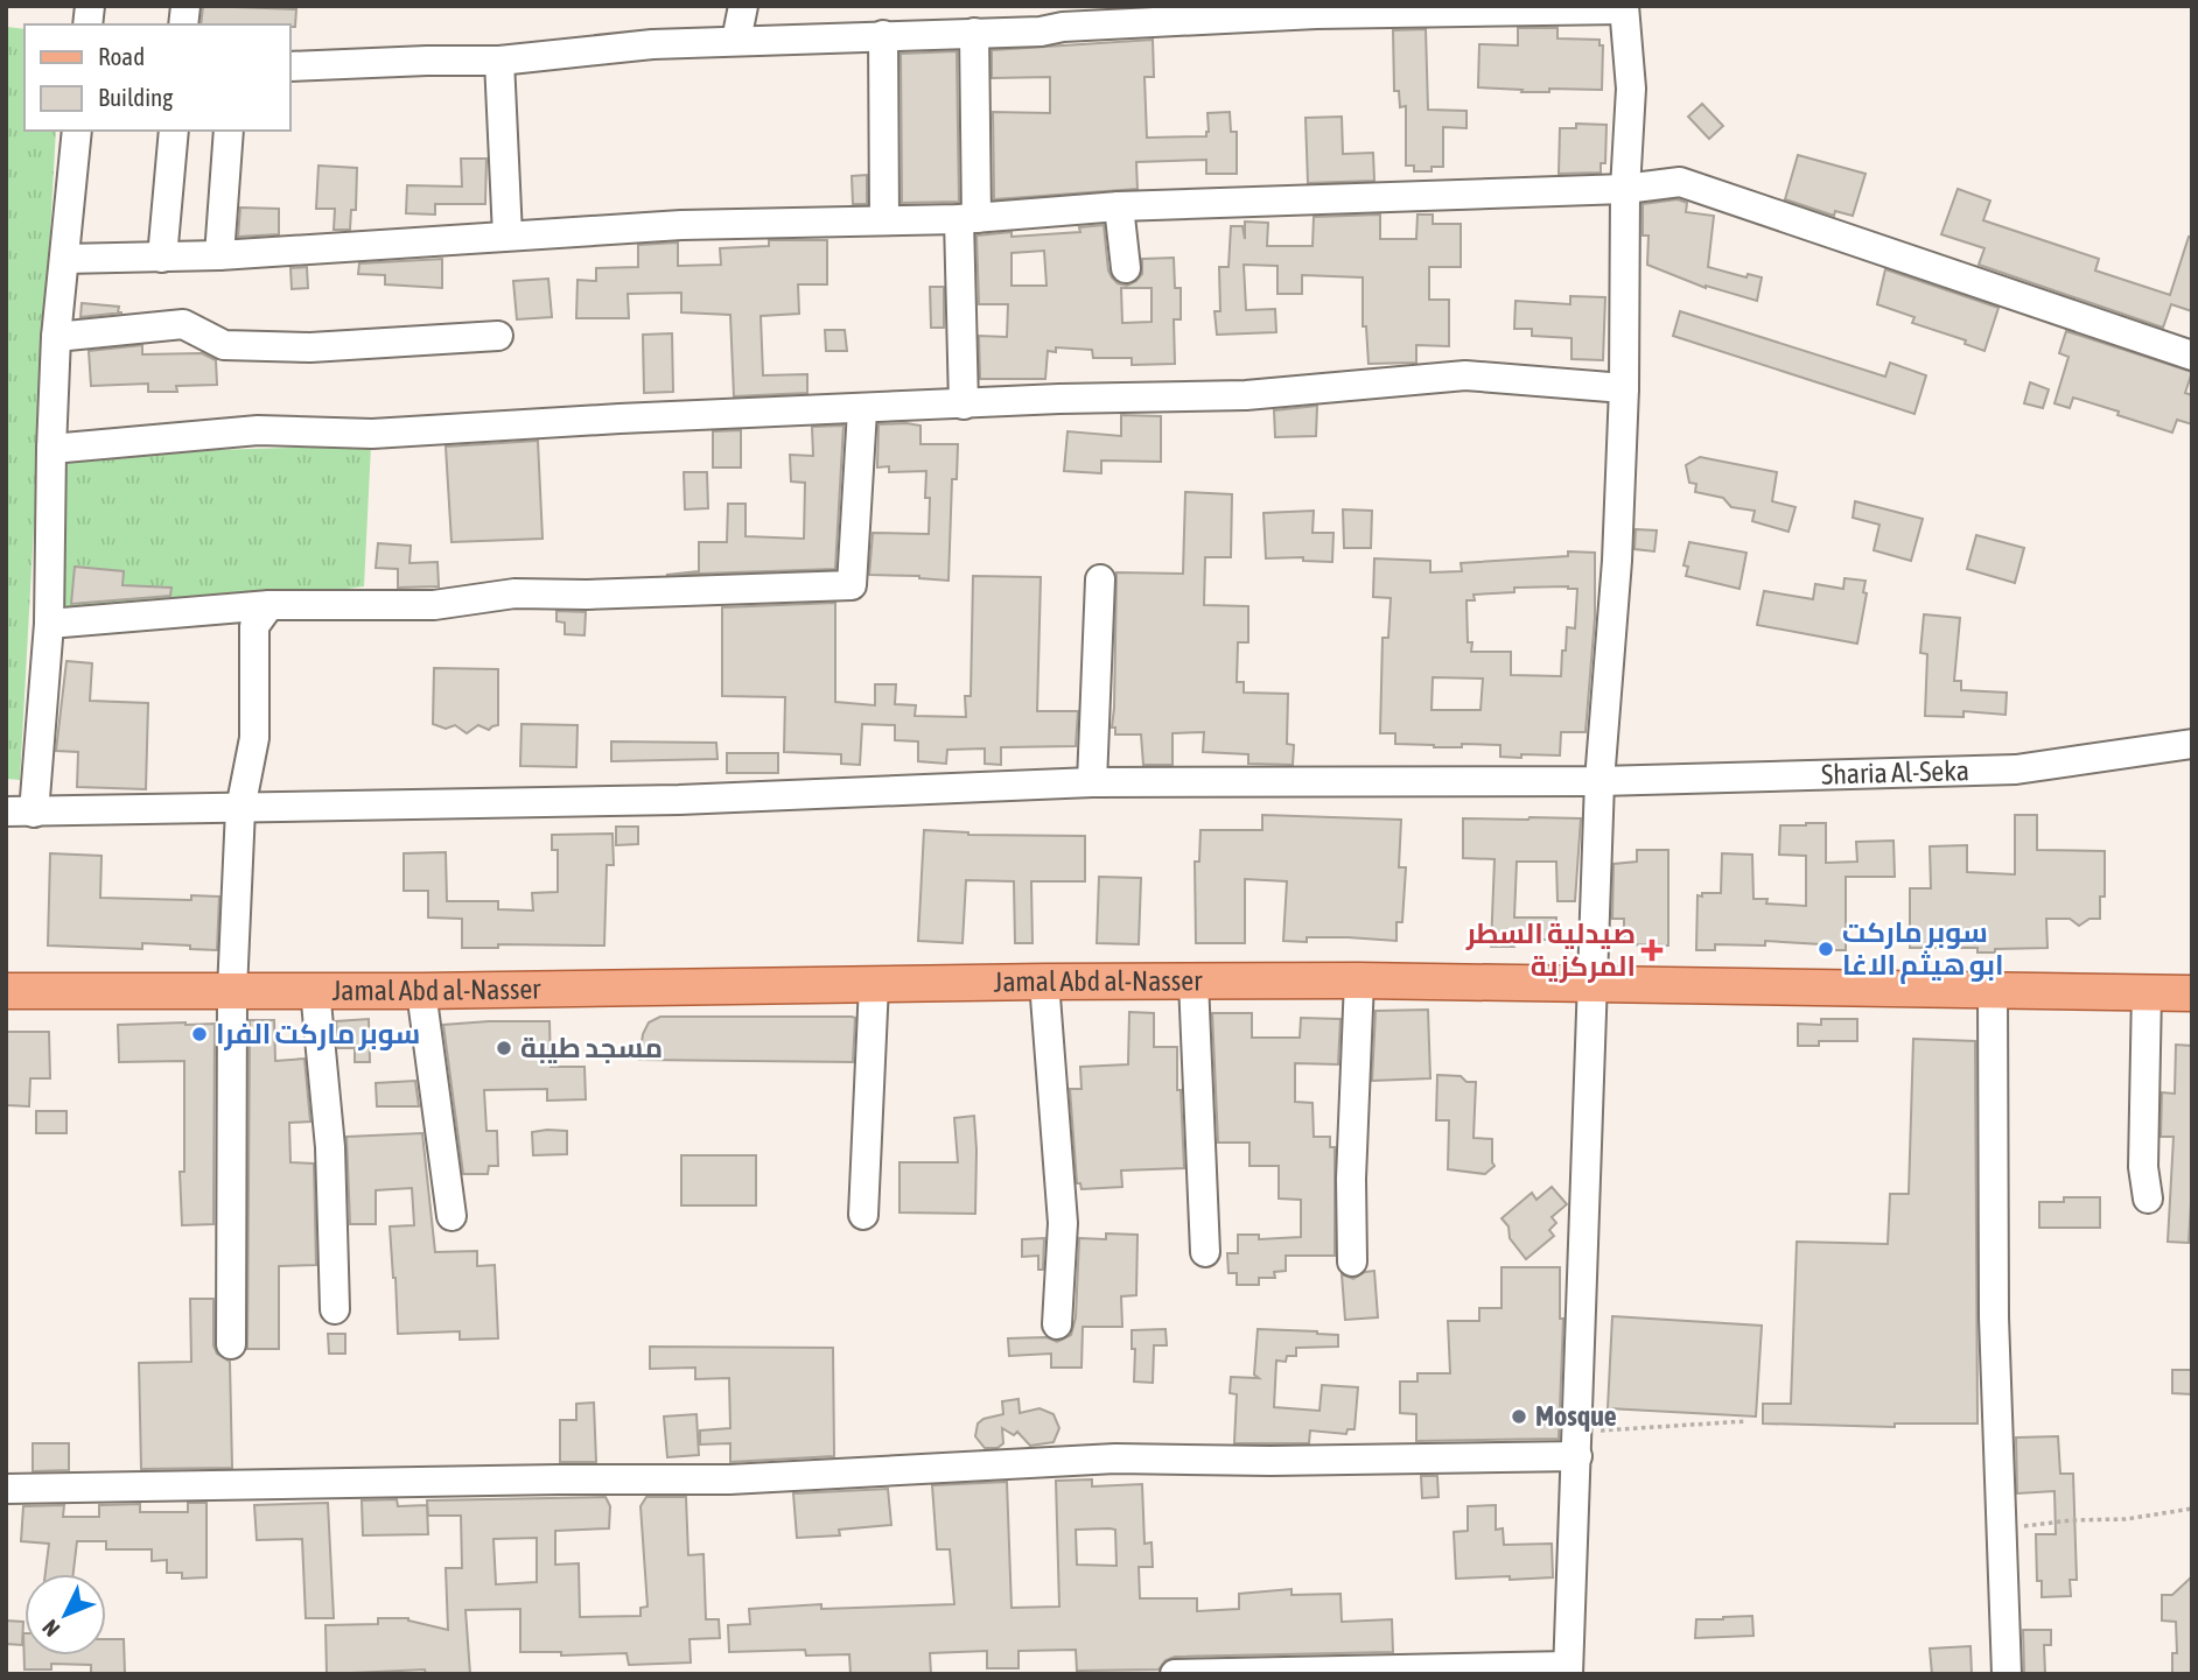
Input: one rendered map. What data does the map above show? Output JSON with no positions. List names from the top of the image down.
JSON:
{
  "streets": {
    "main road": ["Jamal Abd al-Nasser"],
    "street": ["Sharia Al-Seka"]
  },
  "places": {
    "other": [
      "سوبر ماركت ابو هيثم الاغا",
      "سوبر ماركت الفرا",
      "مسجد طيبة",
      "Mosque"
    ],
    "health": ["صيدلية السطر المركزية"]
  },
  "legend": ["Road", "Building"],
  "north": "bottom left"
}
